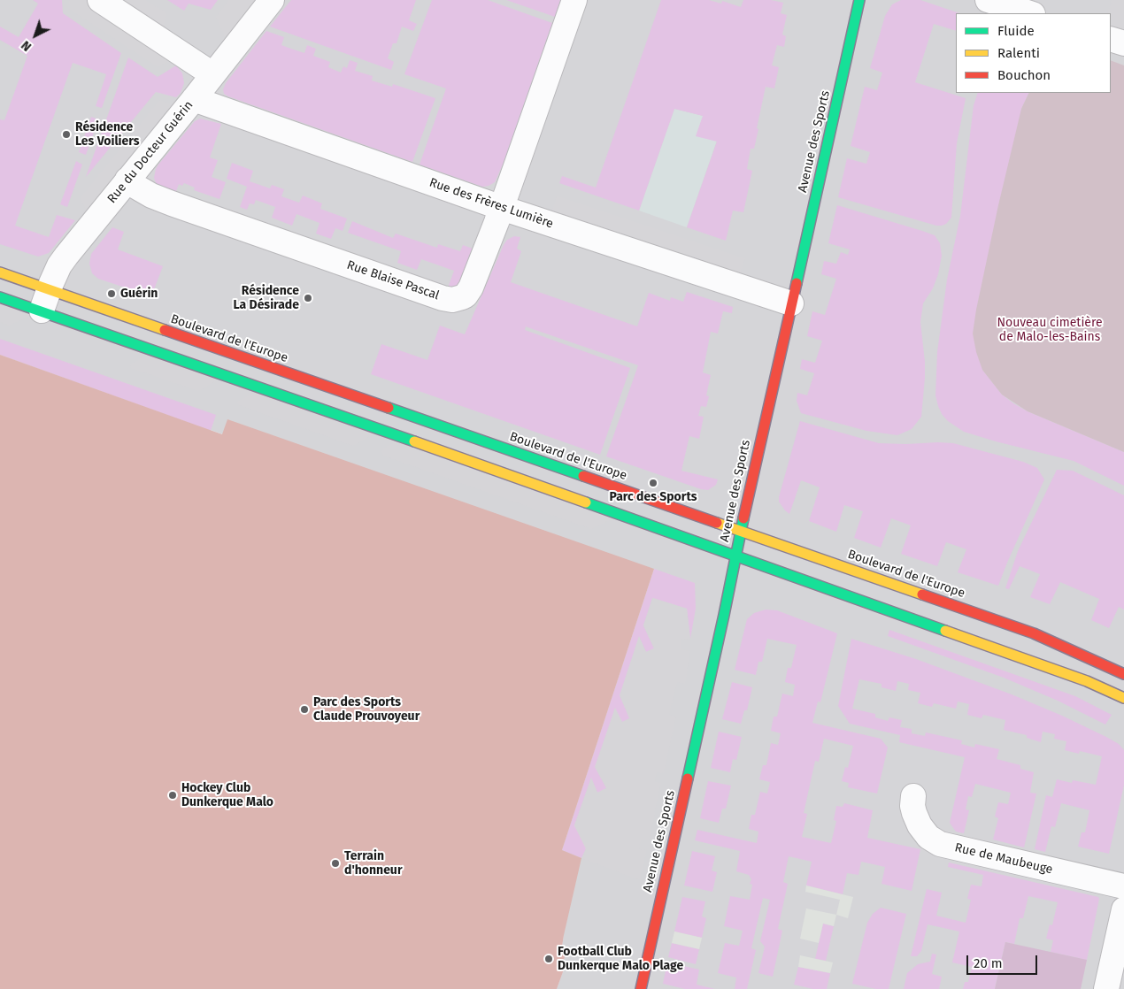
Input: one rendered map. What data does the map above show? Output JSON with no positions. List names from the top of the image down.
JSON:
{
  "streets": {
    "street": [
      "Avenue des Sports",
      "Rue du Docteur Guérin",
      "Rue des Frères Lumière",
      "Rue Blaise Pascal",
      "Boulevard de l'Europe",
      "Rue de Maubeuge"
    ]
  },
  "crossings": [
    ["Avenue des Sports", "Rue des Frères Lumière"],
    ["Avenue des Sports", "Boulevard de l'Europe"],
    ["Rue du Docteur Guérin", "Rue des Frères Lumière"],
    ["Rue du Docteur Guérin", "Rue Blaise Pascal"],
    ["Rue du Docteur Guérin", "Boulevard de l'Europe"],
    ["Rue des Frères Lumière", "Rue Blaise Pascal"]
  ],
  "parks": ["Nouveau cimetière de Malo-les-Bains"],
  "places": [
    "Résidence Les Voiliers",
    "Guérin",
    "Résidence La Désirade",
    "Parc des Sports",
    "Parc des Sports Claude Prouvoyeur",
    "Hockey Club Dunkerque Malo",
    "Terrain d'honneur",
    "Football Club Dunkerque Malo Plage"
  ],
  "legend": ["Fluide", "Ralenti", "Bouchon"],
  "scale_bar": "20 m",
  "north": "bottom left"
}
